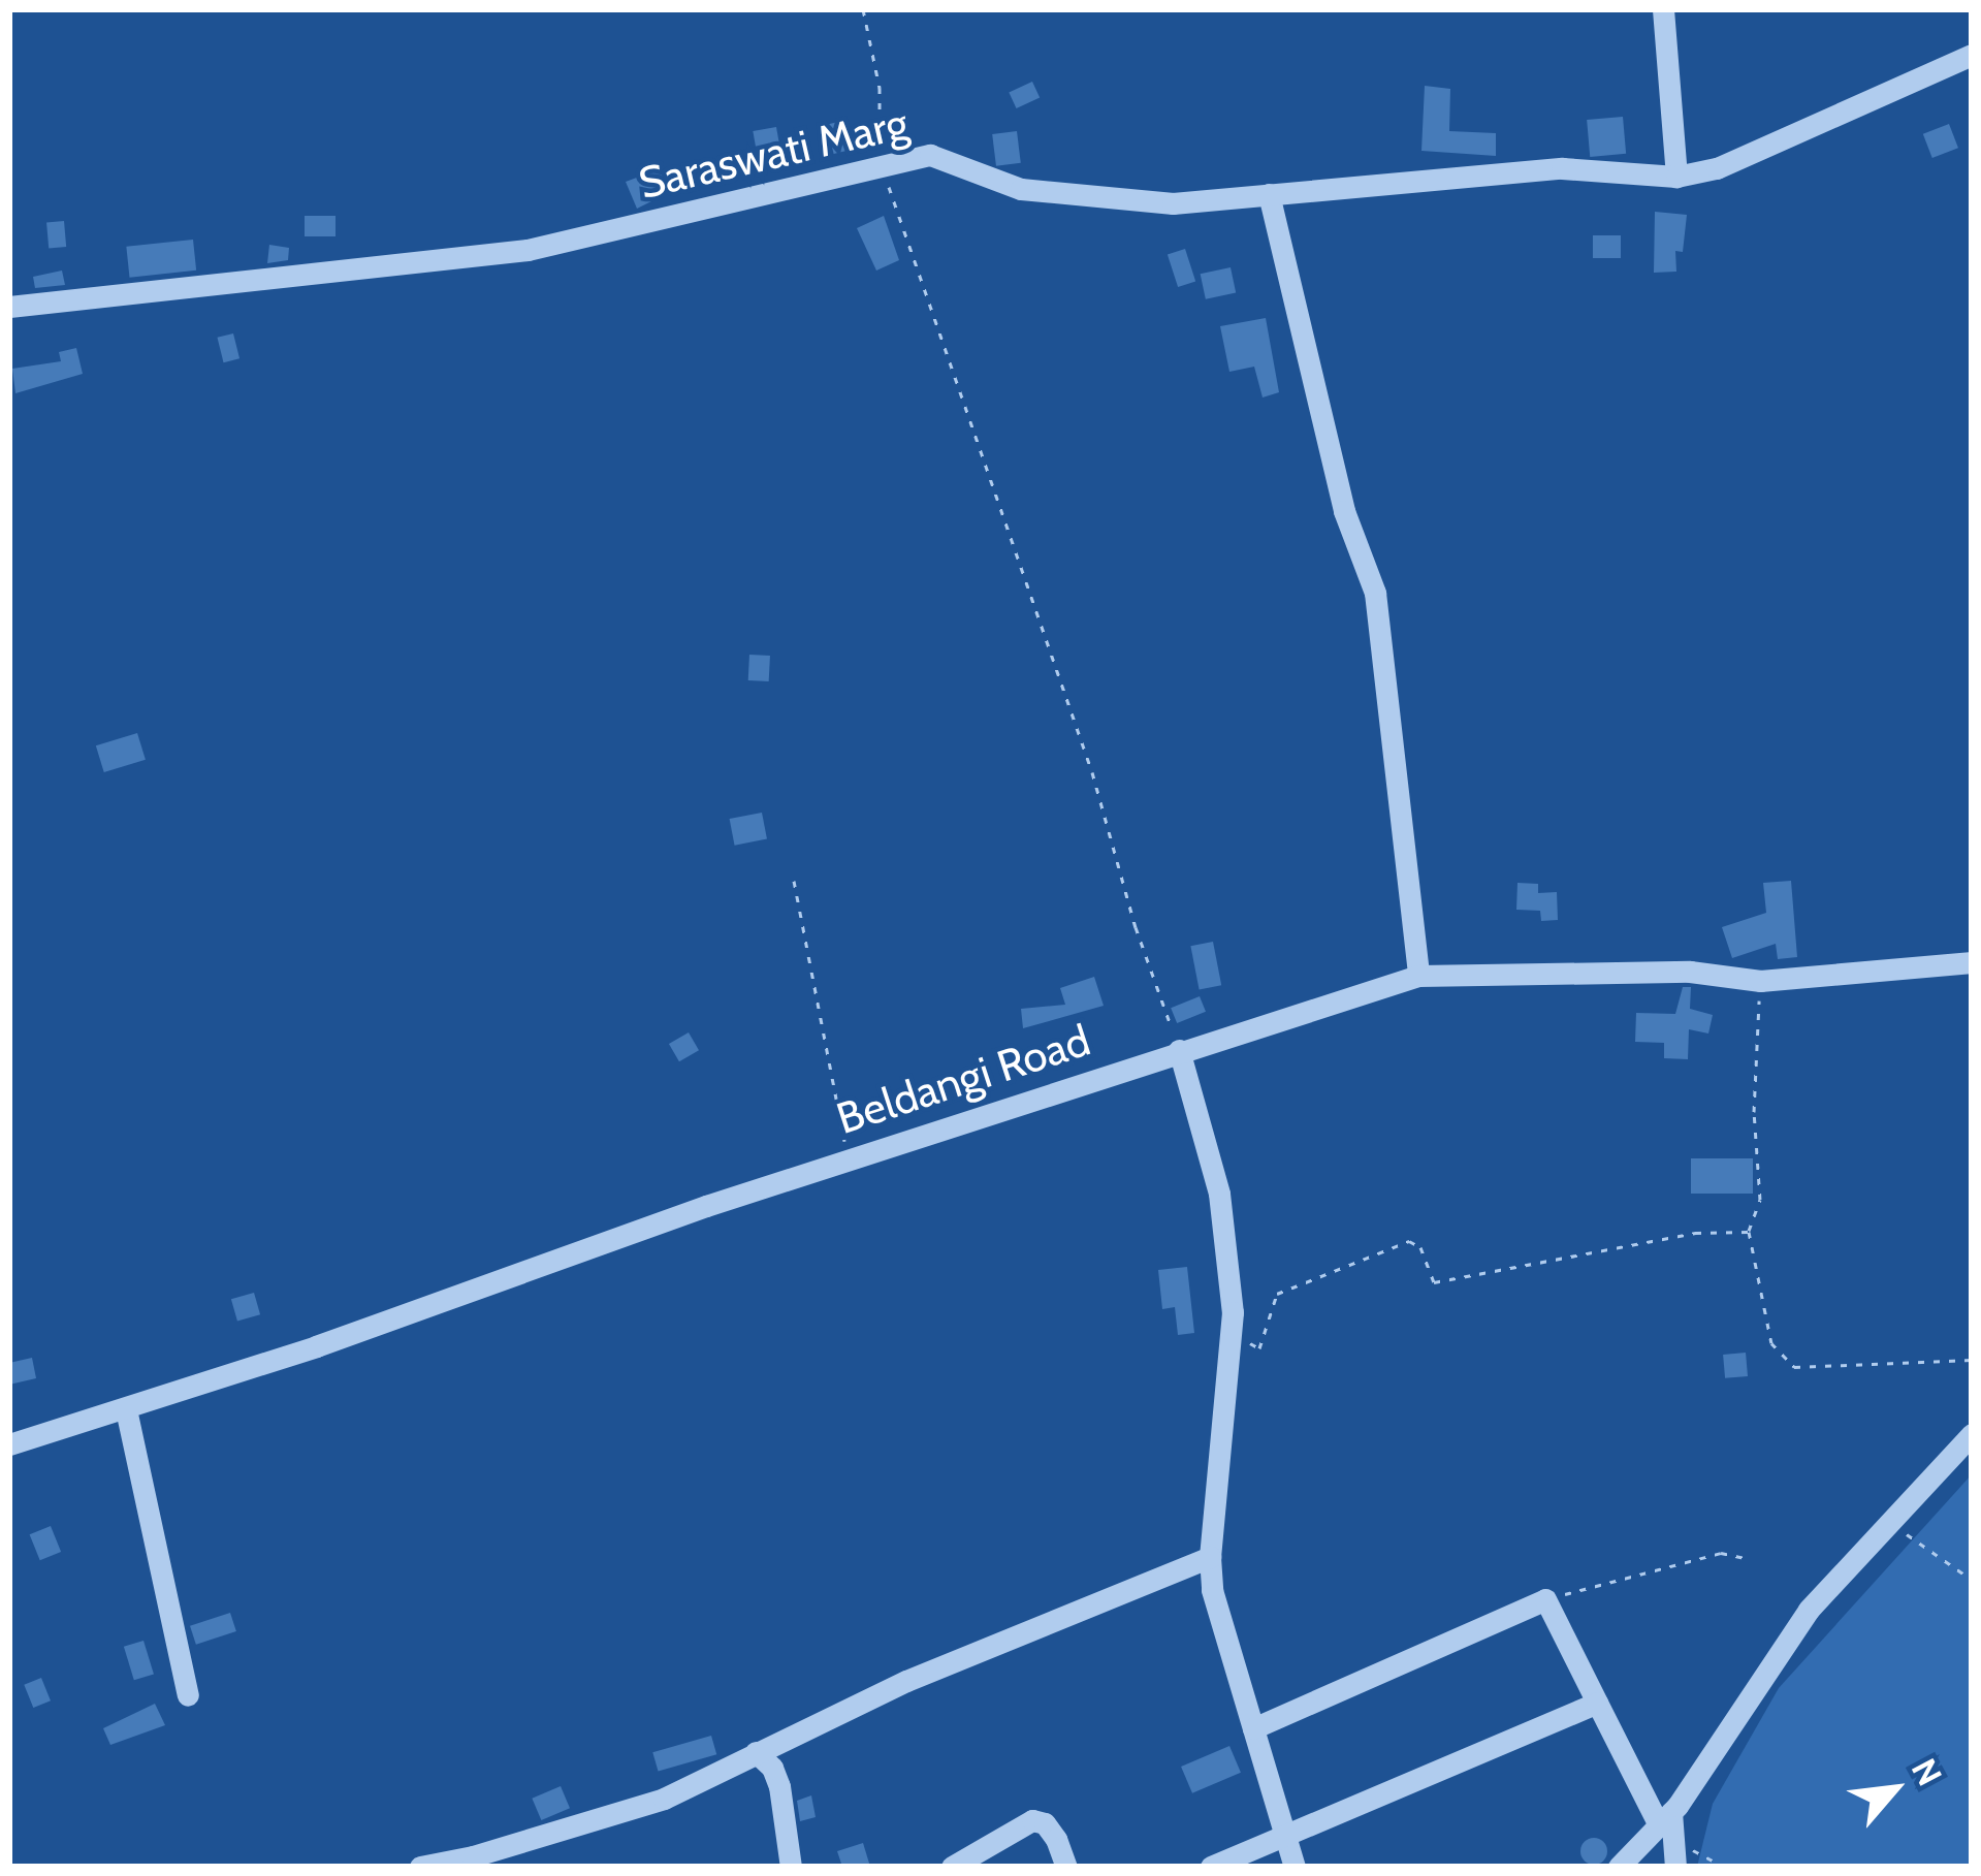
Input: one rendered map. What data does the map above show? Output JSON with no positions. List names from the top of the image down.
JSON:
{
  "streets": {
    "street": ["Saraswati Marg", "Beldangi Road"]
  },
  "north": "top right"
}
